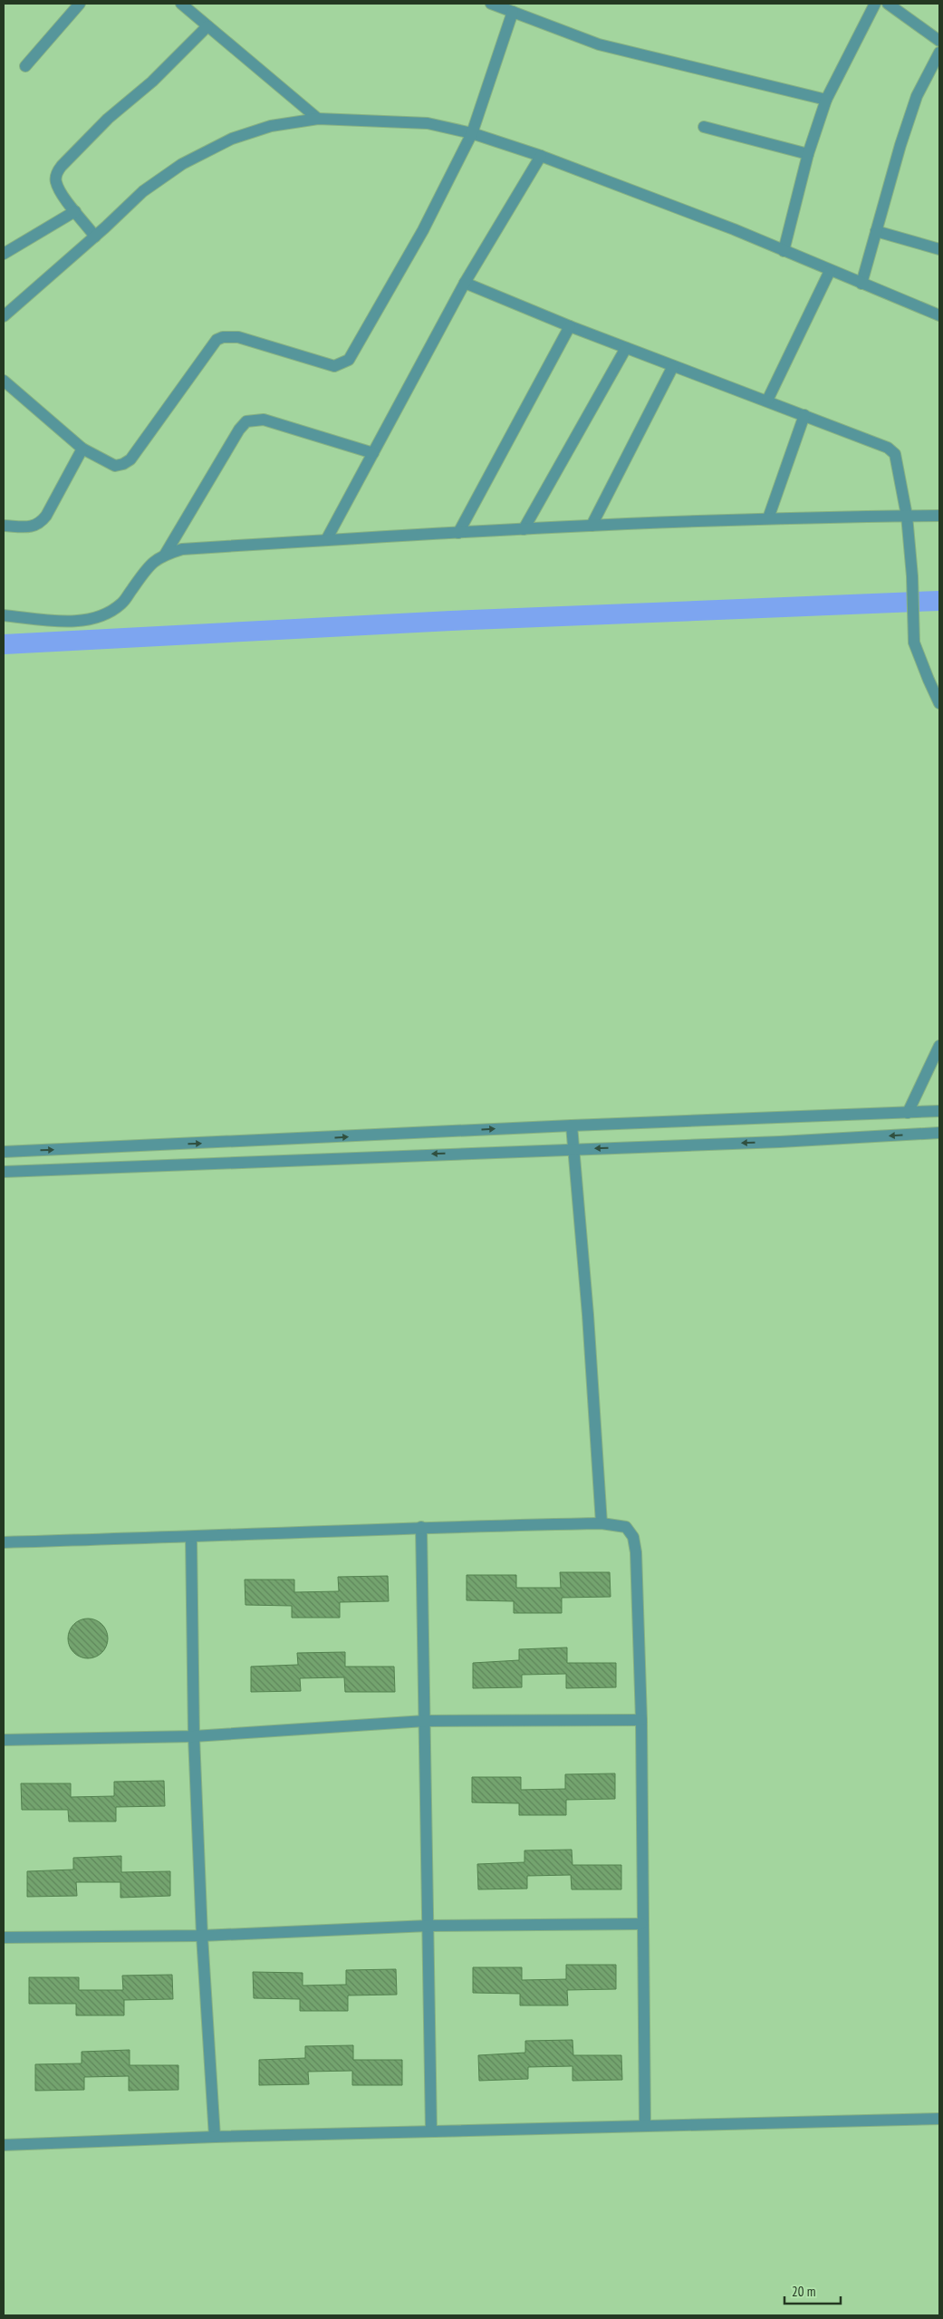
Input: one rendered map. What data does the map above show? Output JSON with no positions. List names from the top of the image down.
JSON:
{
  "scale_bar": "20 m"
}
